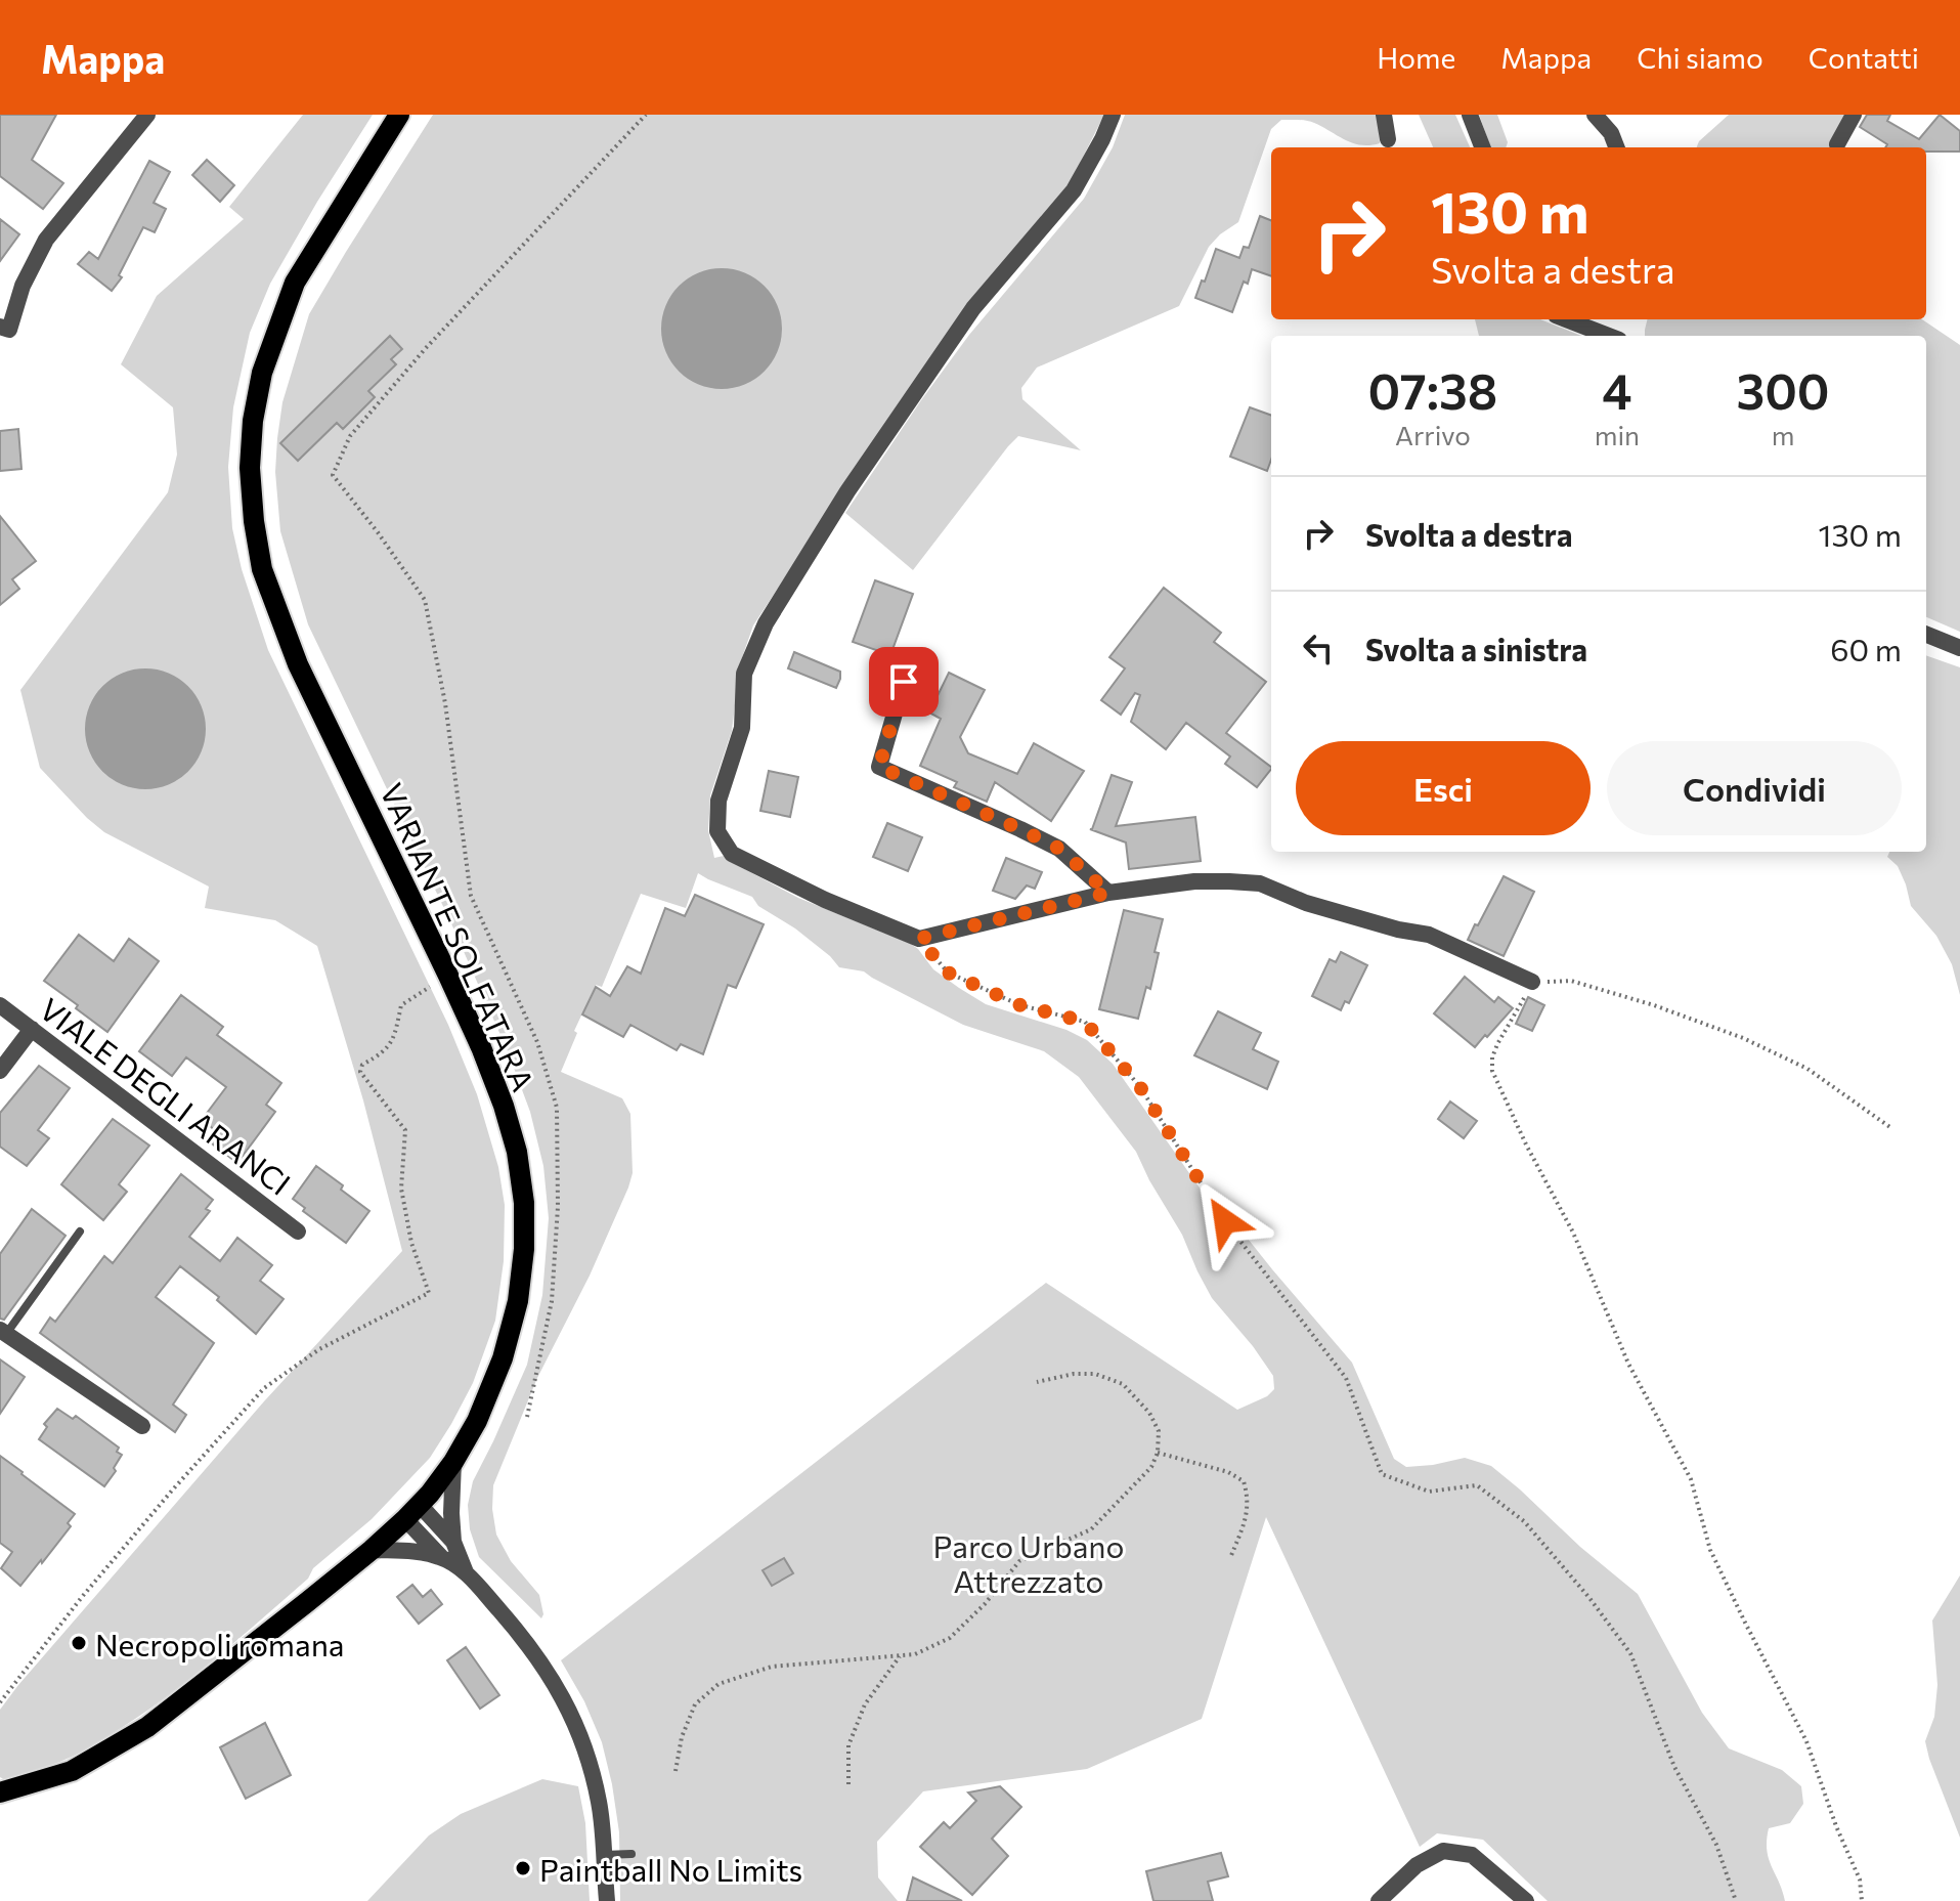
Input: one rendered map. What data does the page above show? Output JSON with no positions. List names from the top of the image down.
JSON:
{
  "streets": {
    "main road": ["VARIANTE SOLFATARA"],
    "street": ["VIALE DEGLI ARANCI"]
  },
  "parks": ["Parco Urbano Attrezzato"],
  "places": ["Necropoli romana", "Paintball No Limits"],
  "page": {
    "header": "Mappa",
    "nav": [
      "Home",
      "Mappa",
      "Chi siamo",
      "Contatti"
    ],
    "turn": ["130 m", "Svolta a destra"],
    "eta": [
      "07:38",
      "Arrivo",
      "4",
      "min",
      "300",
      "m"
    ],
    "list": [
      {
        "name": "Svolta a destra",
        "value": "130 m"
      },
      {
        "name": "Svolta a sinistra",
        "value": "60 m"
      }
    ],
    "buttons": ["Esci", "Condividi"]
  }
}
